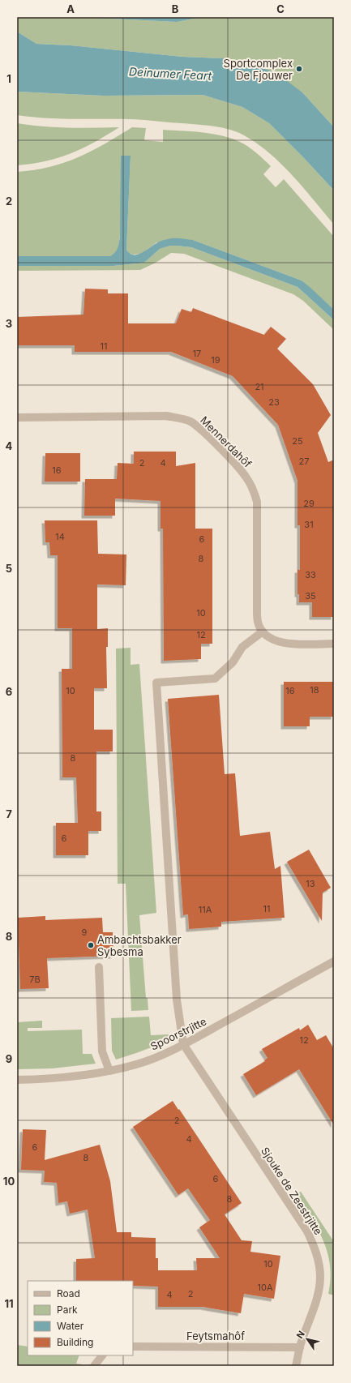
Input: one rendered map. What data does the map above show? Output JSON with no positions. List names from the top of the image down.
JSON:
{
  "streets": {
    "street": [
      "Mennerdahôf",
      "Spoorstrjitte",
      "Sjouke de Zeestrjitte",
      "Feytsmahôf"
    ]
  },
  "crossings": [
    ["Spoorstrjitte", "Sjouke de Zeestrjitte"],
    ["Sjouke de Zeestrjitte", "Feytsmahôf"]
  ],
  "water": ["Deinumer Feart"],
  "places": ["Sportcomplex De Fjouwer", "Ambachtsbakker Sybesma"],
  "house_numbers": [
    "11",
    "17",
    "19",
    "21",
    "23",
    "25",
    "27",
    "2",
    "4",
    "16",
    "29",
    "31",
    "14",
    "6",
    "8",
    "33",
    "35",
    "10",
    "12",
    "18",
    "10",
    "16",
    "8",
    "6",
    "13",
    "11",
    "11A",
    "9",
    "7B",
    "12",
    "2",
    "4",
    "6",
    "8",
    "6",
    "8",
    "10",
    "10A",
    "2",
    "4"
  ],
  "legend": [
    "Road",
    "Park",
    "Water",
    "Building"
  ],
  "north": "top left",
  "grid": {
    "columns": ["A", "B", "C"],
    "rows": [
      "1",
      "2",
      "3",
      "4",
      "5",
      "6",
      "7",
      "8",
      "9",
      "10",
      "11"
    ]
  }
}
